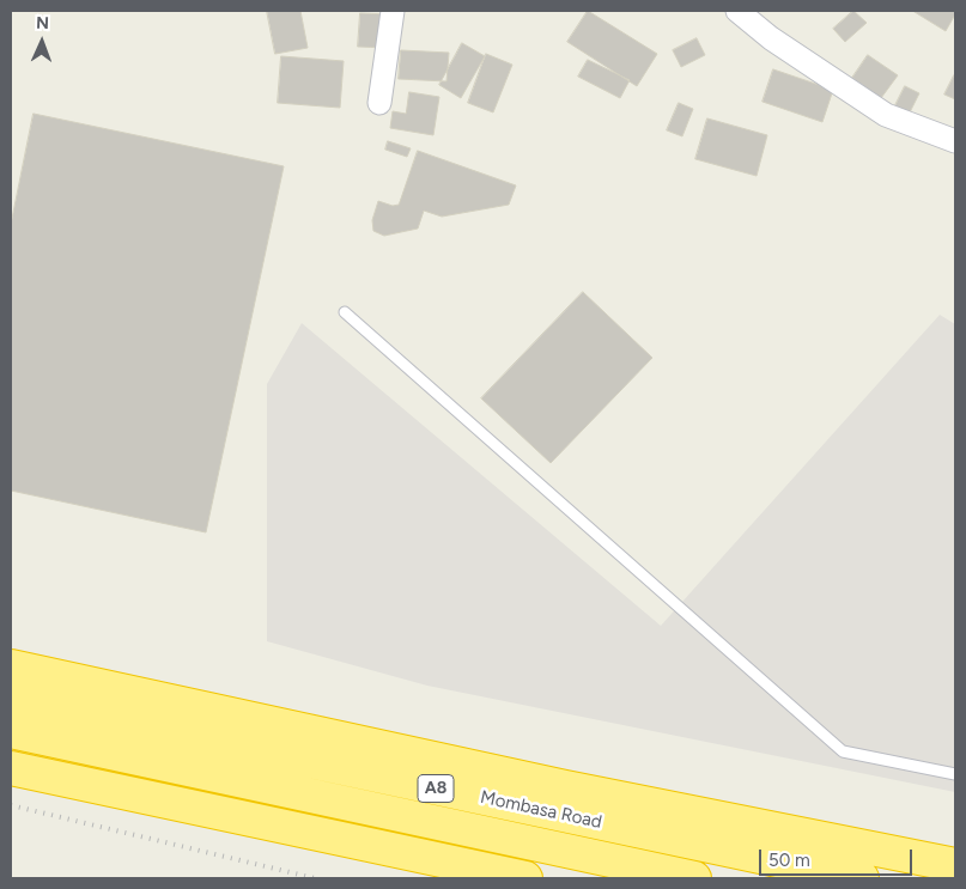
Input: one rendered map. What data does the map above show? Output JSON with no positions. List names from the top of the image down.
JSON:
{
  "streets": {
    "highway": ["A8", "Mombasa Road"]
  },
  "scale_bar": "50 m",
  "north": "top"
}
